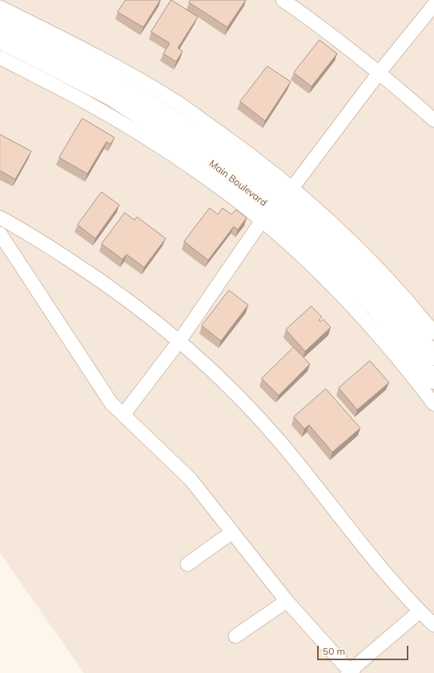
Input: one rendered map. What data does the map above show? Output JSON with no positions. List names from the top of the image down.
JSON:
{
  "streets": {
    "main road": ["Main Boulevard"]
  },
  "scale_bar": "50 m"
}
